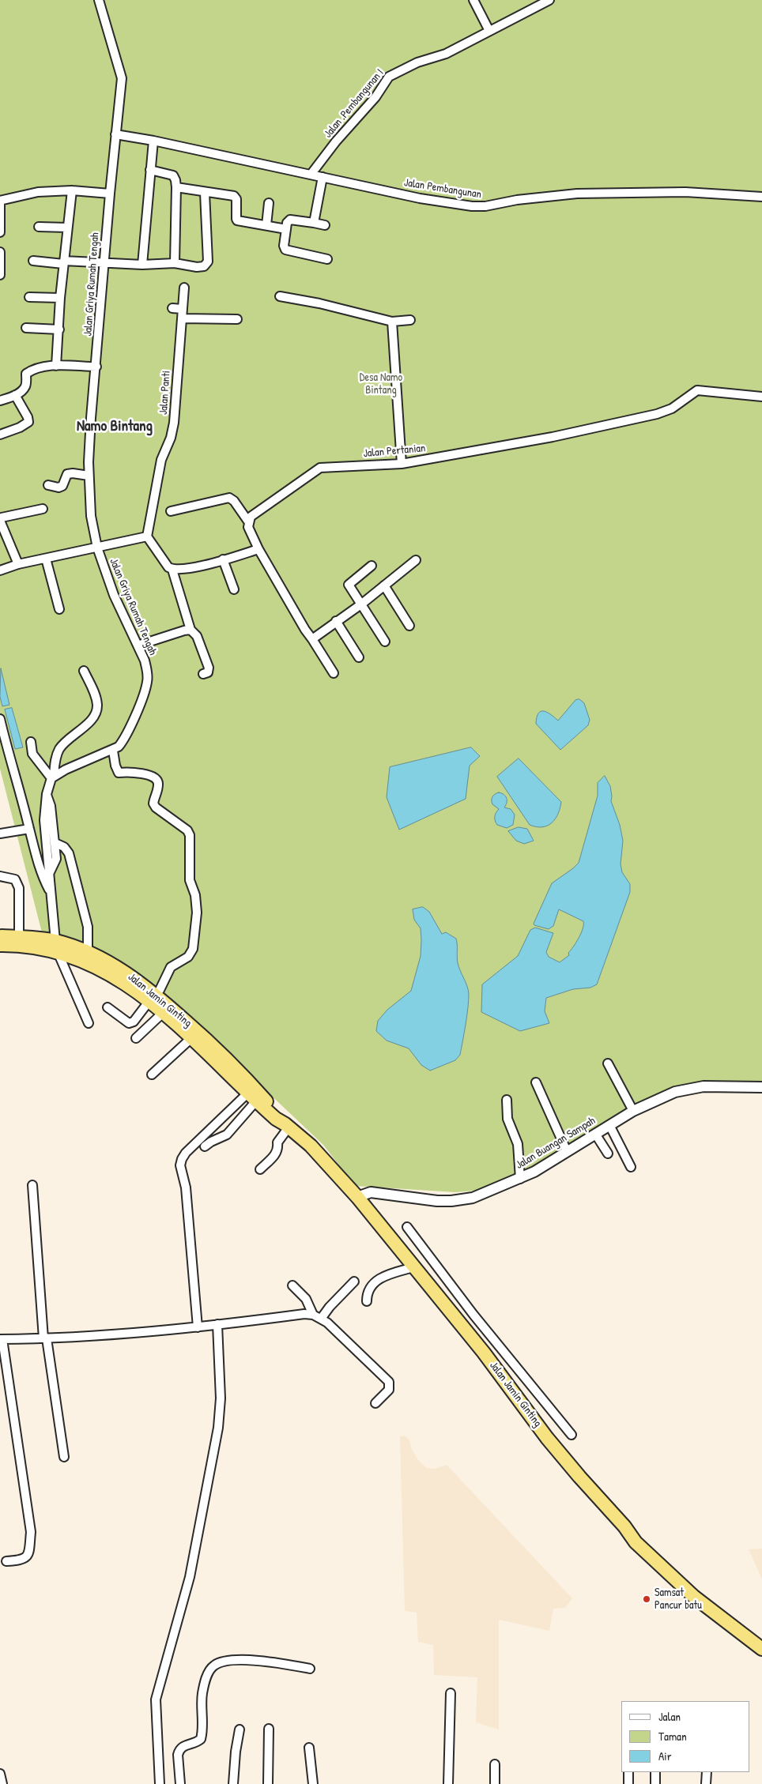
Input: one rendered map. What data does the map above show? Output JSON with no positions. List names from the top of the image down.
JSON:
{
  "streets": {
    "highway": ["Jalan Jamin Ginting"],
    "street": [
      "Jalan .Pembangunan I",
      "Jalan Pembangunan",
      "Jalan Griya Rumah Tengah",
      "Jalan Panti",
      "Jalan Pertanian",
      "Jalan Buangan Sampah"
    ]
  },
  "crossings": [
    ["Jalan .Pembangunan I", "Jalan Pembangunan"],
    ["Jalan Pembangunan", "Jalan Griya Rumah Tengah"],
    ["Jalan Jamin Ginting", "Jalan Buangan Sampah"]
  ],
  "districts": ["Namo Bintang"],
  "parks": ["Desa Namo Bintang"],
  "places": ["Samsat Pancur batu"],
  "legend": ["Jalan", "Taman", "Air"]
}
